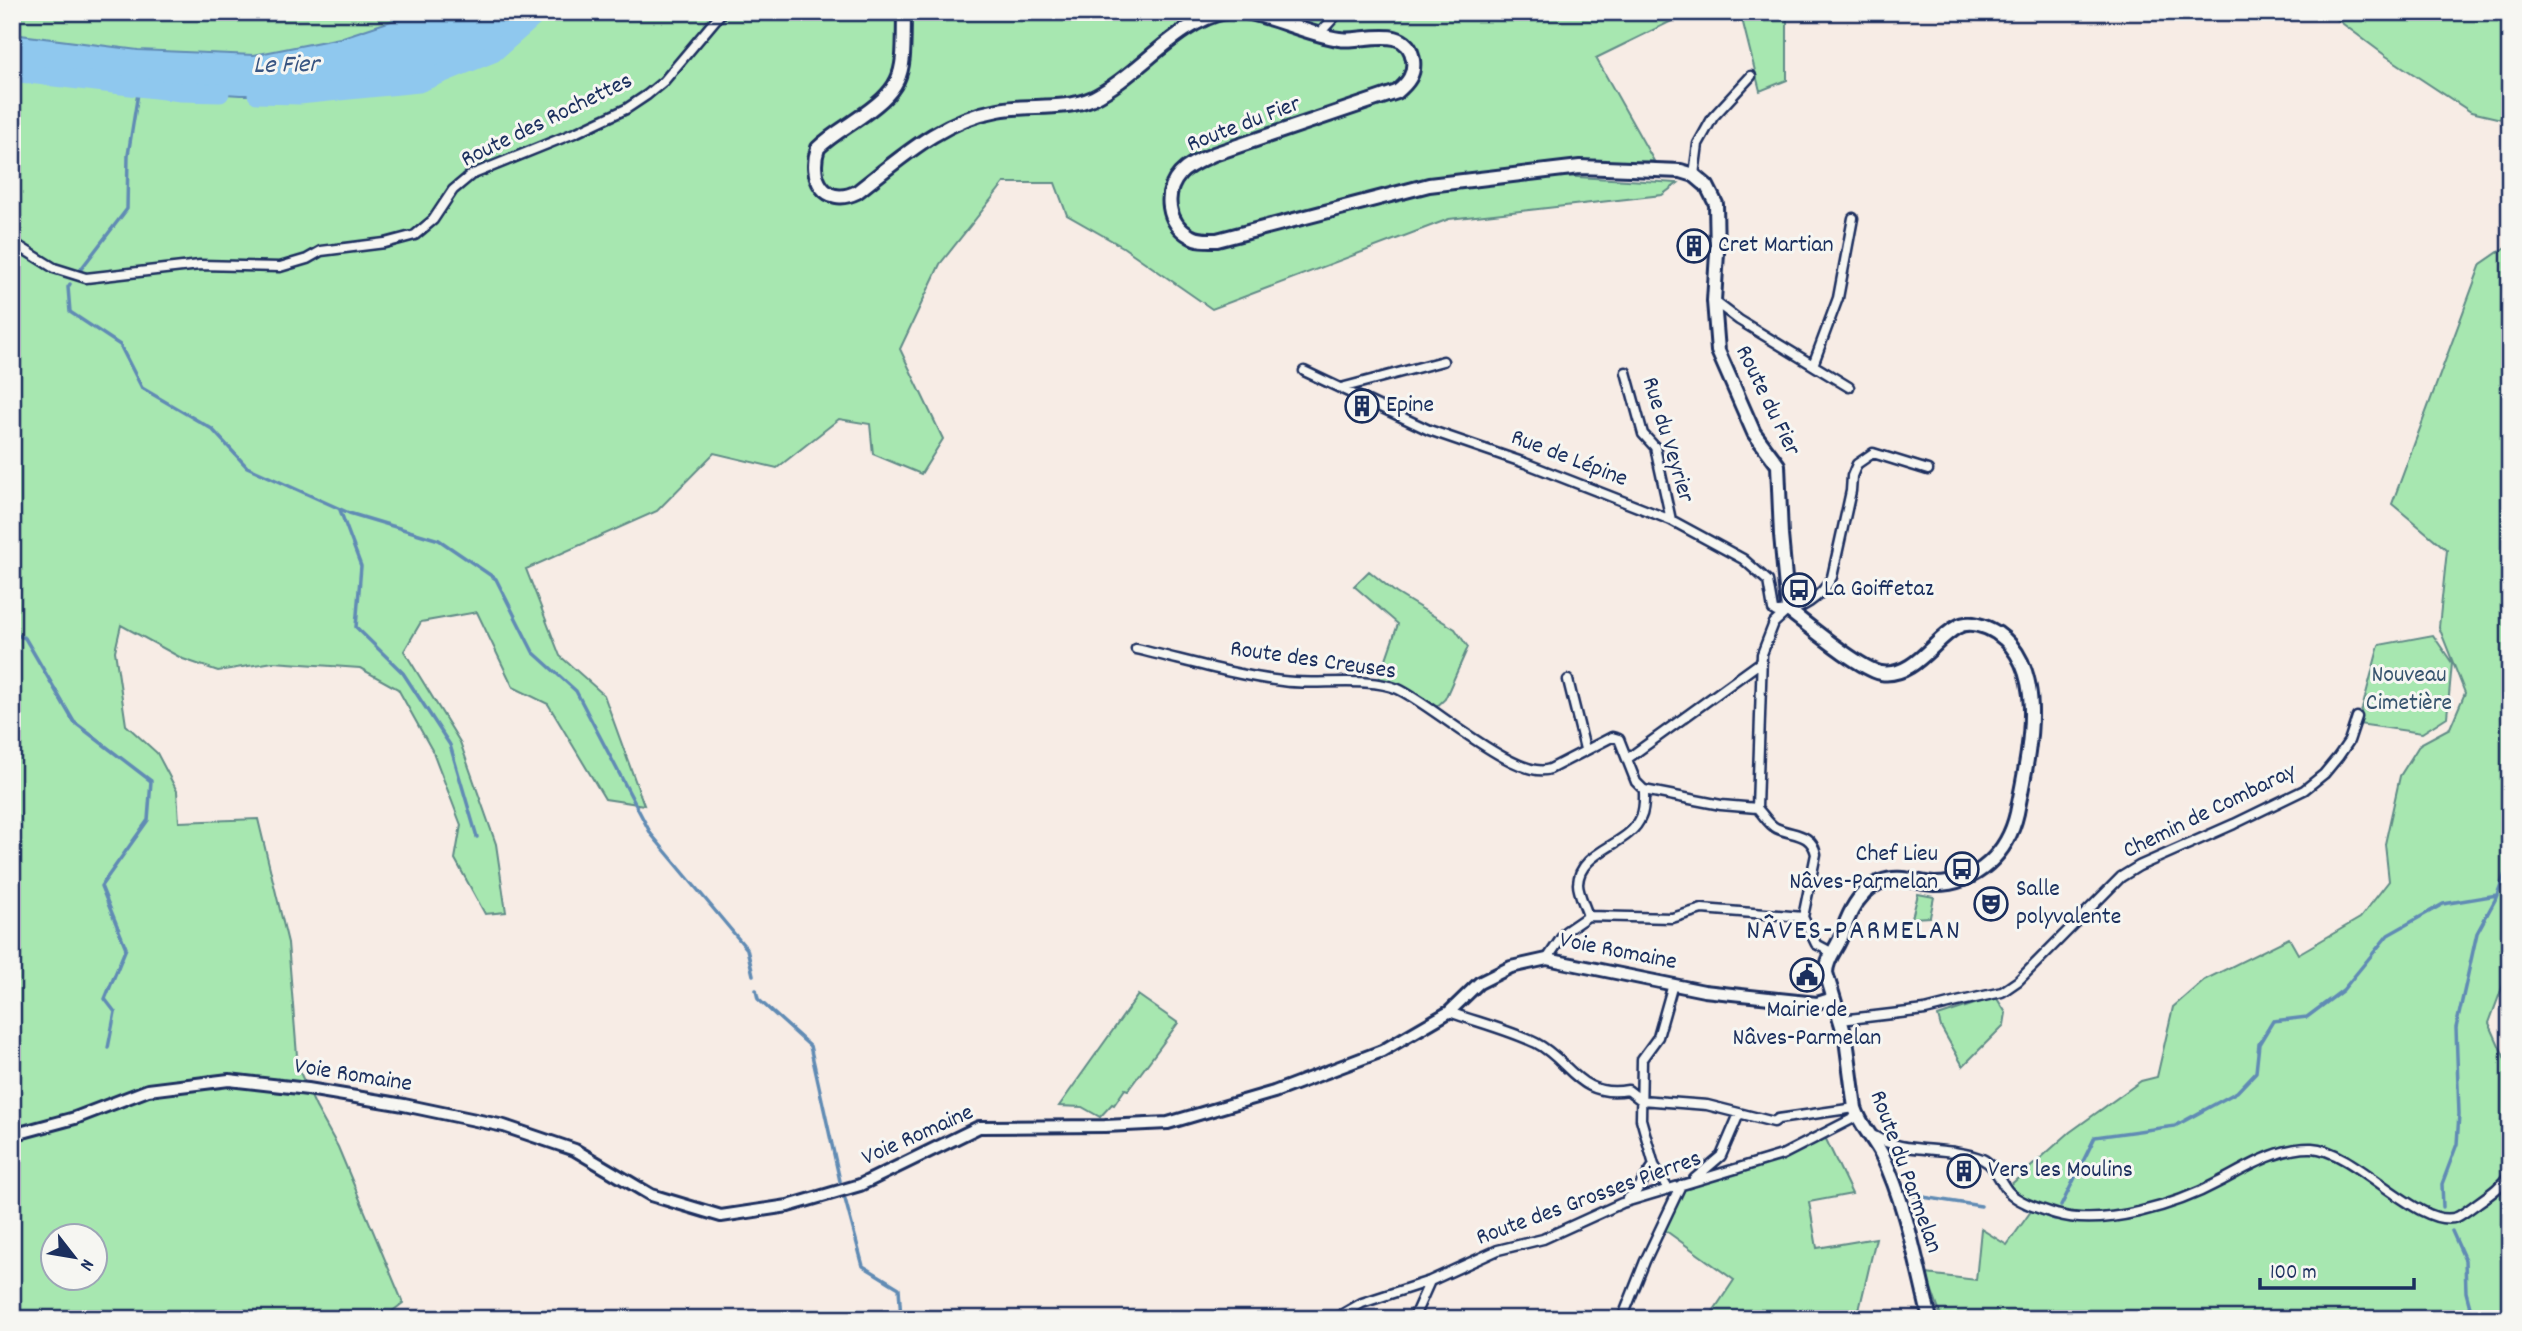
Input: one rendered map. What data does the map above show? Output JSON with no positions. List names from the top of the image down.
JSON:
{
  "streets": {
    "main road": ["Route du Fier", "Route du Parmelan"],
    "street": [
      "Route des Rochettes",
      "Rue du Veyrier",
      "Rue de Lépine",
      "Route des Creuses",
      "Chemin de Combaray",
      "Voie Romaine",
      "Route des Grosses Pierres"
    ]
  },
  "crossings": [
    ["Route du Fier", "Rue de Lépine"],
    ["Rue du Veyrier", "Rue de Lépine"],
    ["Chemin de Combaray", "Route du Parmelan"],
    ["Voie Romaine", "Route du Parmelan"],
    ["Route du Parmelan", "Route des Grosses Pierres"]
  ],
  "districts": ["NÂVES-PARMELAN"],
  "water": ["Le Fier"],
  "parks": ["Nouveau Cimetière"],
  "places": {
    "building": ["Cret Martian", "Epine", "Vers les Moulins"],
    "bus stop": ["La Goiffetaz", "Chef Lieu Nâves-Parmelan"],
    "theatre": ["Salle polyvalente"],
    "public building": ["Mairie de Nâves-Parmelan"]
  },
  "scale_bar": "100 m",
  "north": "bottom right"
}
